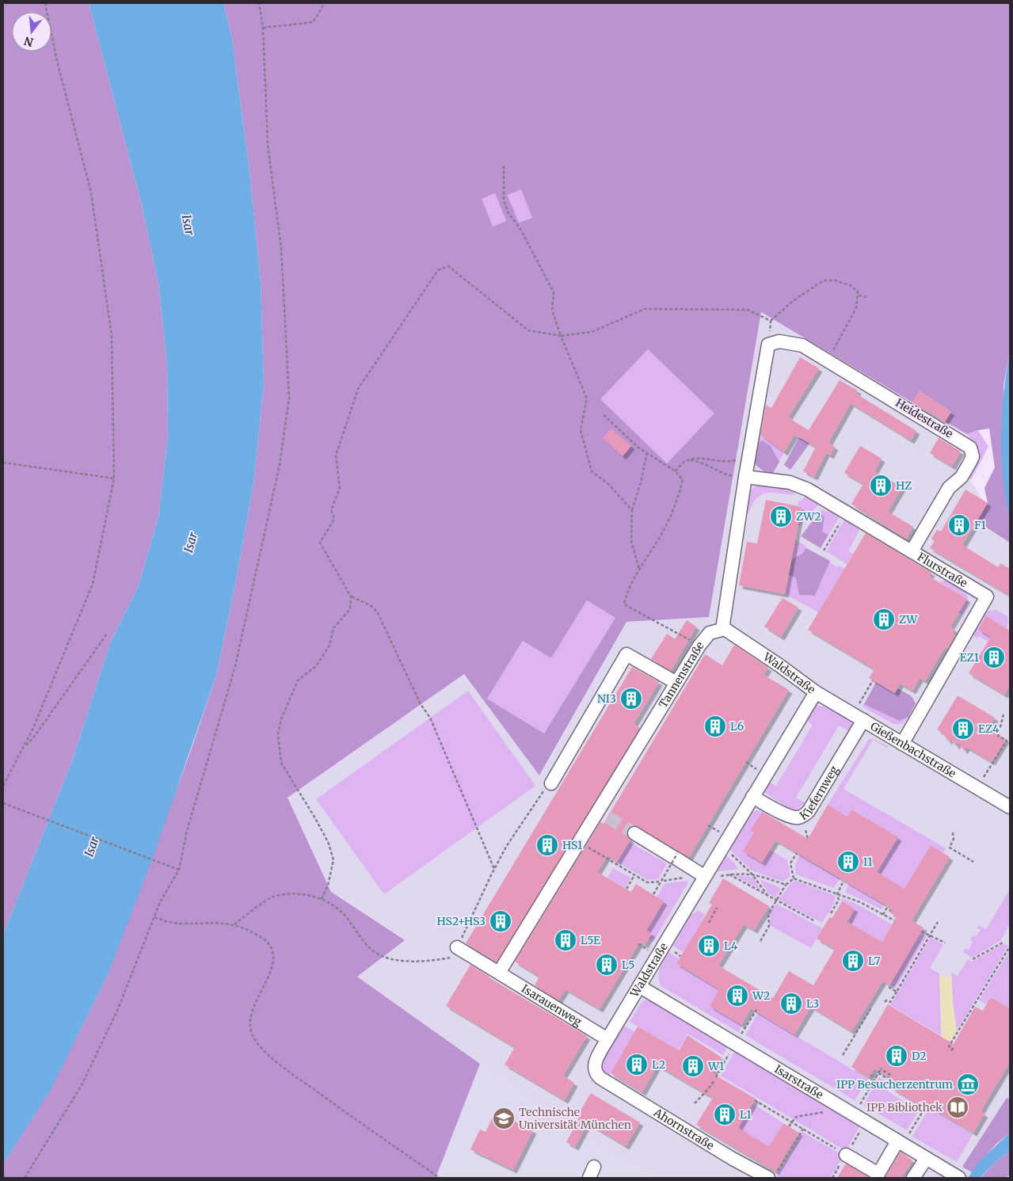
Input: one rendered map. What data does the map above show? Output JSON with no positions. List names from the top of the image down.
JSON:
{
  "streets": {
    "street": [
      "Heidestraße",
      "Flurstraße",
      "Waldstraße",
      "Tannenstraße",
      "Gießenbachstraße",
      "Kiefernweg",
      "Isarauenweg",
      "Isarstraße",
      "Ahornstraße"
    ]
  },
  "crossings": [
    ["Heidestraße", "Flurstraße"],
    ["Flurstraße", "Gießenbachstraße"],
    ["Waldstraße", "Tannenstraße"],
    ["Waldstraße", "Gießenbachstraße"],
    ["Waldstraße", "Kiefernweg"],
    ["Waldstraße", "Isarauenweg"],
    ["Waldstraße", "Isarstraße"],
    ["Waldstraße", "Ahornstraße"],
    ["Tannenstraße", "Isarauenweg"],
    ["Gießenbachstraße", "Kiefernweg"],
    ["Isarauenweg", "Ahornstraße"]
  ],
  "water": ["Isar"],
  "places": {
    "building": [
      "HZ",
      "ZW2",
      "F1",
      "ZW",
      "EZ1",
      "NI3",
      "L6",
      "EZ4",
      "HS1",
      "I1",
      "HS2+HS3",
      "L5E",
      "L4",
      "L7",
      "L5",
      "W2",
      "L3",
      "D2",
      "L2",
      "W1",
      "L1"
    ],
    "museum": ["IPP Besucherzentrum"],
    "library": ["IPP Bibliothek"],
    "school or university": ["Technische Universität München"]
  },
  "north": "bottom"
}
